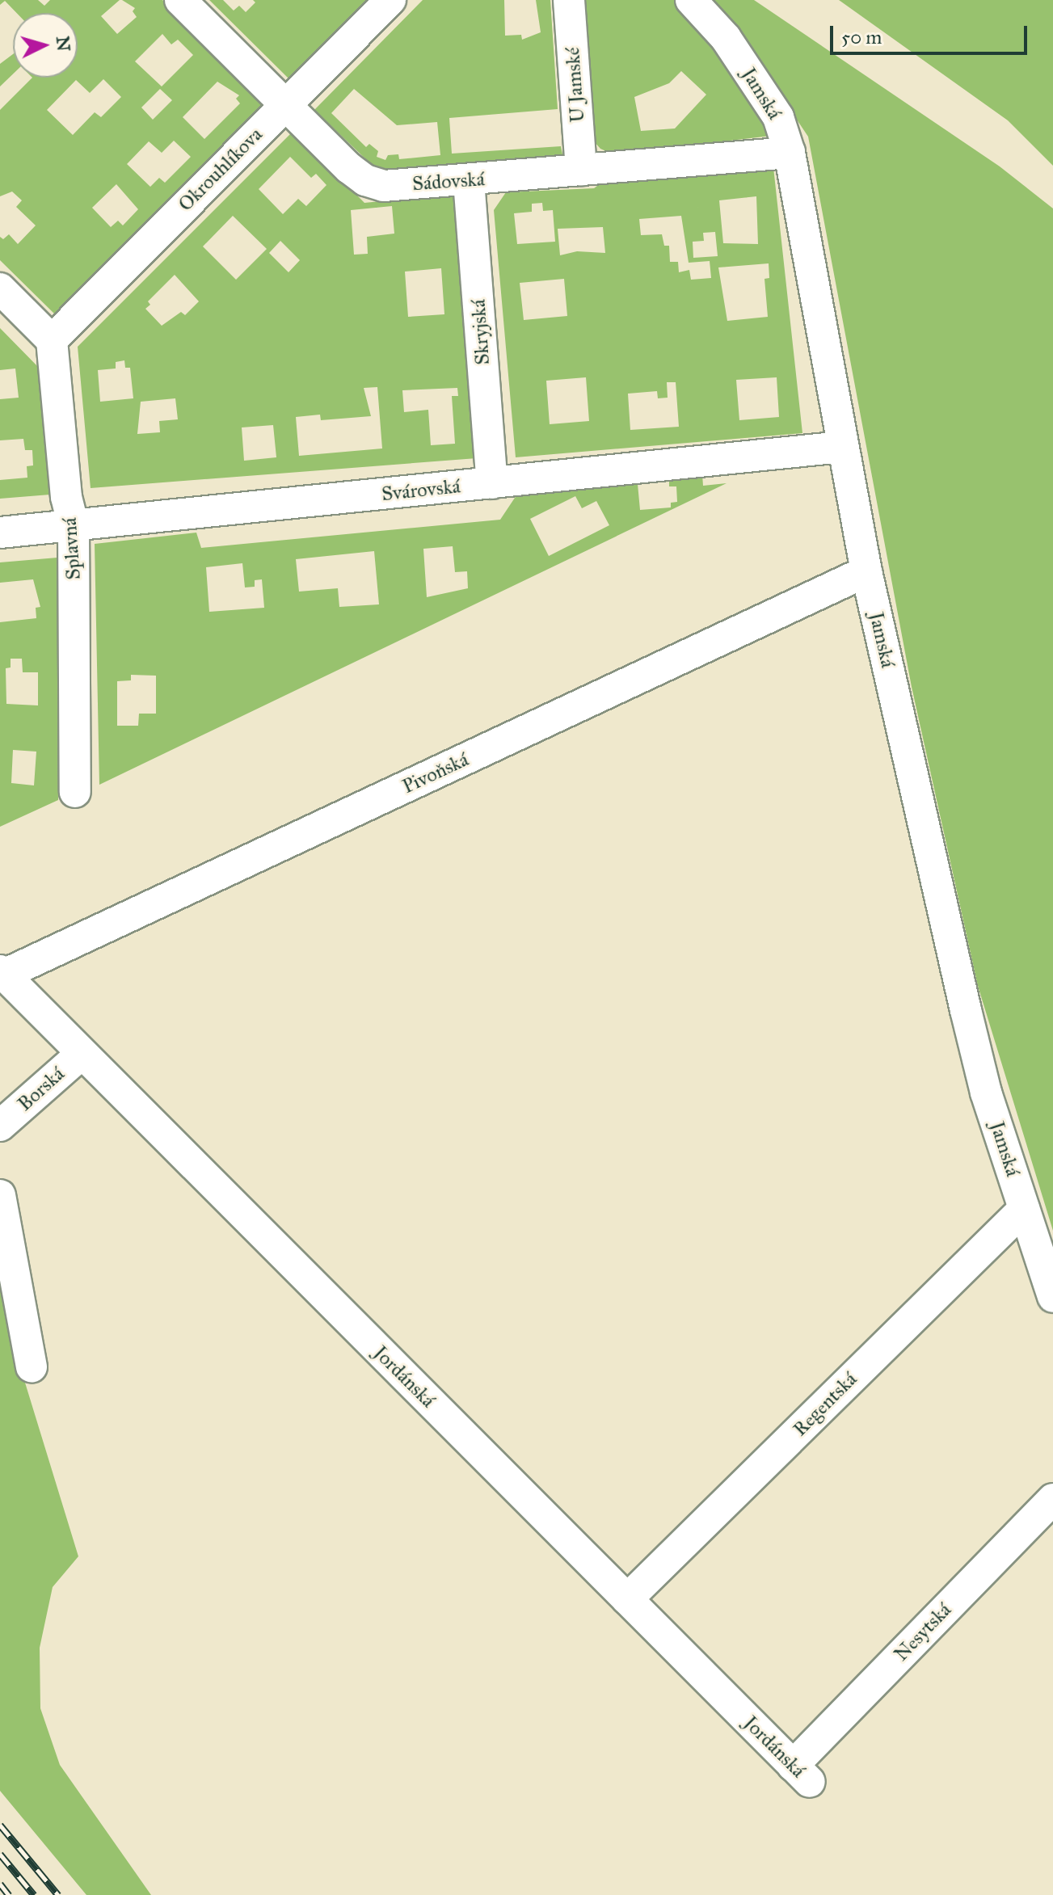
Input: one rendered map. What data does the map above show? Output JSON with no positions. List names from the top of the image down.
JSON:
{
  "streets": {
    "street": [
      "U Jamské",
      "Jamská",
      "Okrouhlíkova",
      "Sádovská",
      "Skryjská",
      "Svárovská",
      "Splavná",
      "Pivoňská",
      "Borská",
      "Jordánská",
      "Regentská",
      "Nesytská"
    ]
  },
  "crossings": [
    ["U Jamské", "Sádovská"],
    ["Jamská", "Sádovská"],
    ["Jamská", "Svárovská"],
    ["Jamská", "Pivoňská"],
    ["Jamská", "Regentská"],
    ["Okrouhlíkova", "Sádovská"],
    ["Okrouhlíkova", "Splavná"],
    ["Sádovská", "Skryjská"],
    ["Skryjská", "Svárovská"],
    ["Svárovská", "Splavná"],
    ["Pivoňská", "Jordánská"],
    ["Borská", "Jordánská"],
    ["Jordánská", "Regentská"],
    ["Jordánská", "Nesytská"]
  ],
  "scale_bar": "50 m",
  "north": "right"
}
